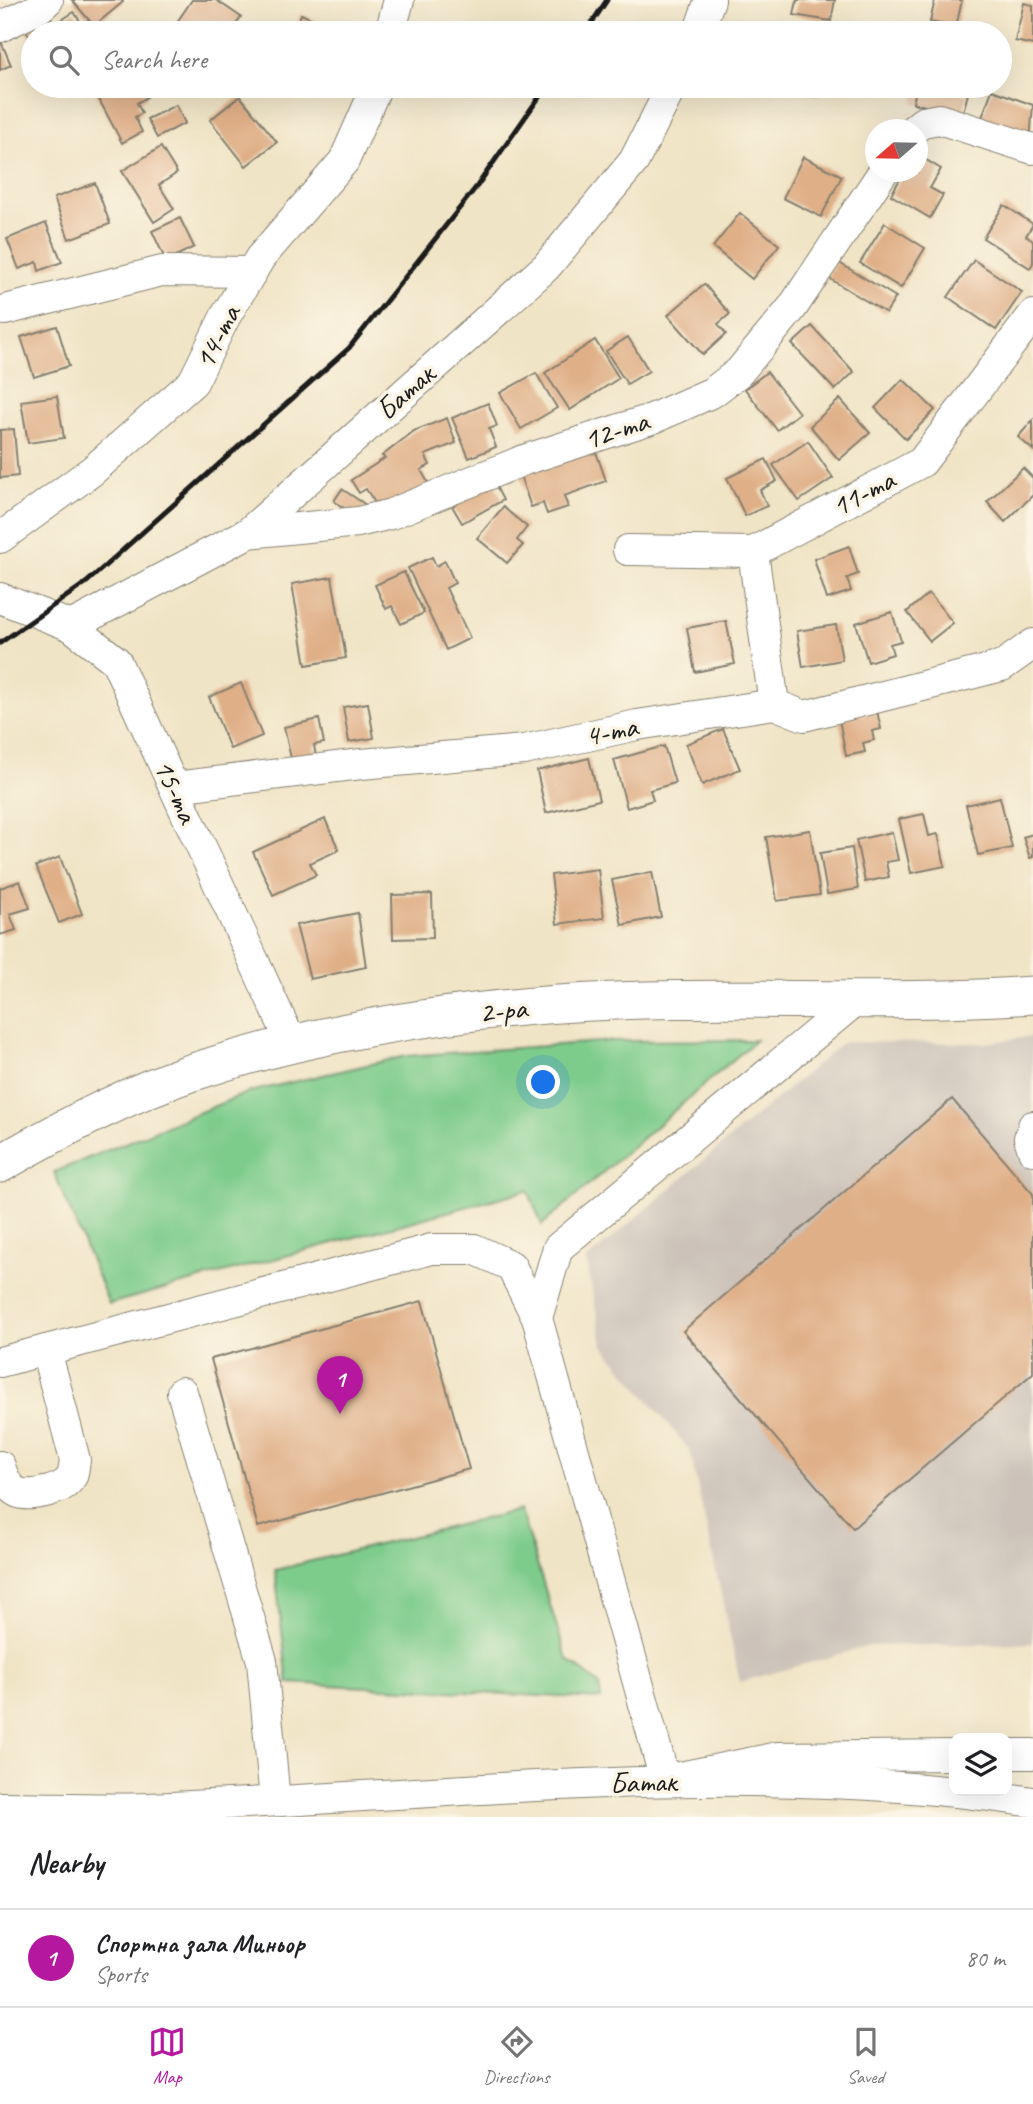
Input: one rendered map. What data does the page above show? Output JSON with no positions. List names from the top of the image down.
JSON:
{
  "streets": {
    "main road": ["2-ра"],
    "street": [
      "14-та",
      "Батак",
      "12-та",
      "11-та",
      "4-та",
      "15-та"
    ]
  },
  "crossings": [
    ["Батак", "12-та"],
    ["Батак", "15-та"],
    ["4-та", "15-та"],
    ["15-та", "2-ра"]
  ],
  "north": "left",
  "page": {
    "search": "Search here",
    "pins": "1",
    "heading": "Nearby",
    "list": [
      {
        "mark": "1",
        "name": "Спортна зала Миньор",
        "note": "Sports",
        "value": "80 m"
      }
    ],
    "nav": ["Map", "Directions", "Saved"]
  }
}
